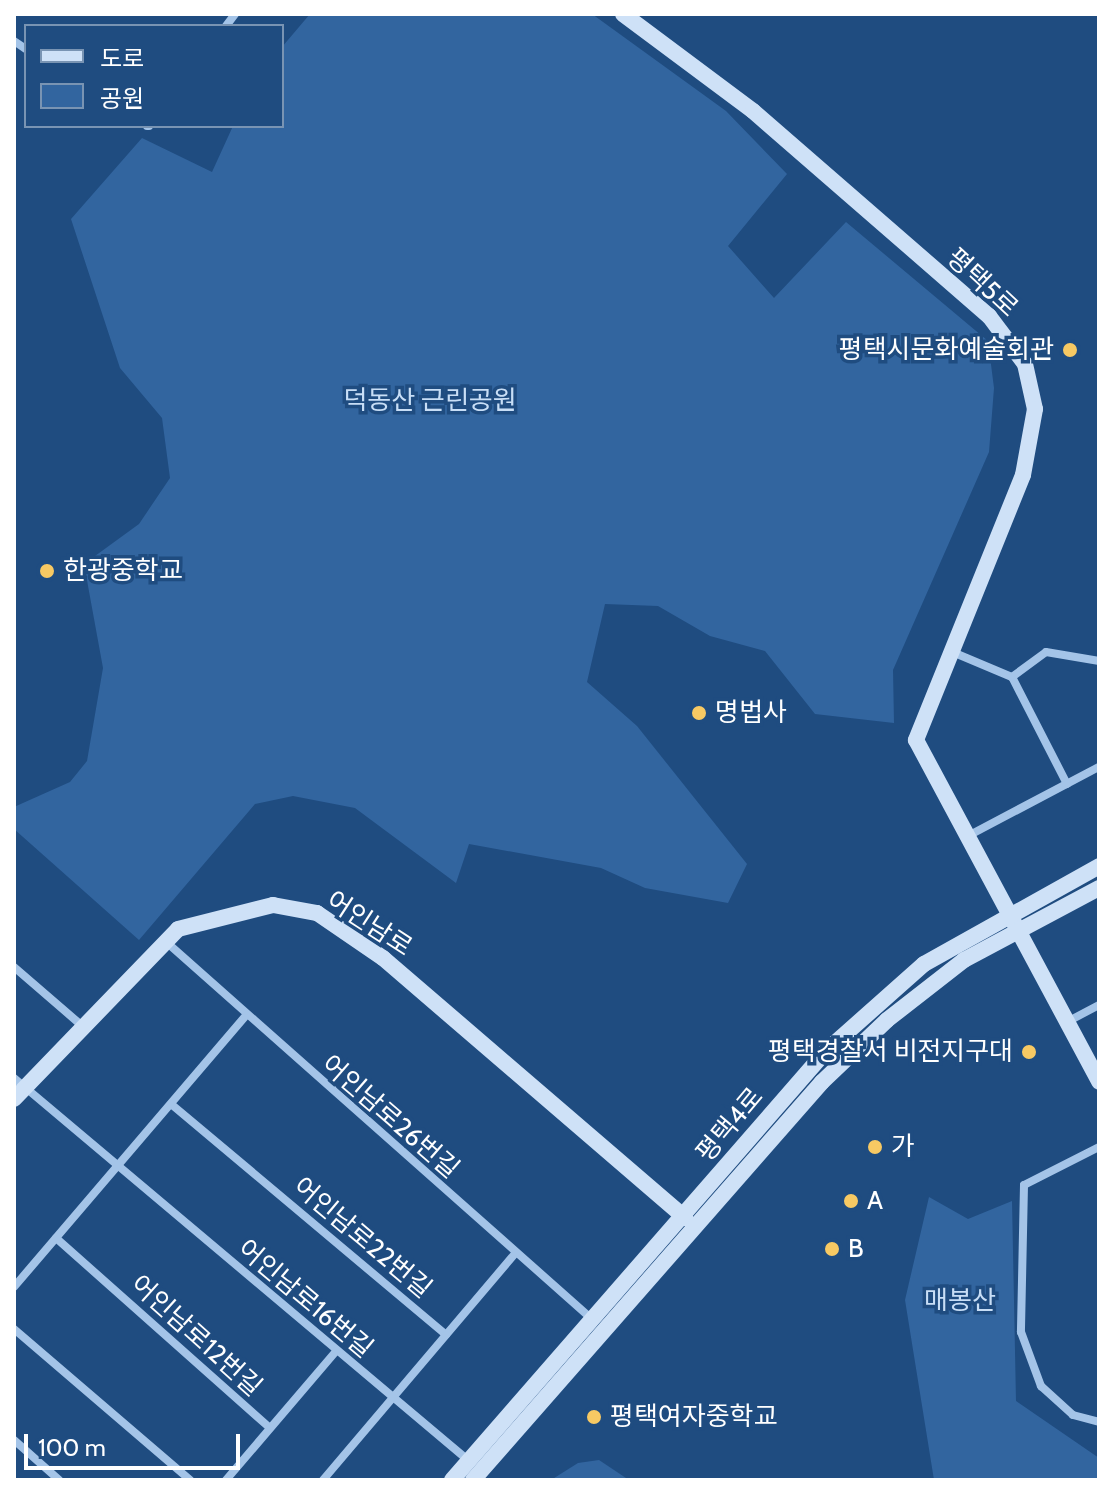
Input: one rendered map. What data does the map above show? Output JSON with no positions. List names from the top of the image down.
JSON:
{
  "streets": {
    "street": [
      "평택5로",
      "어인남로",
      "어인남로26번길",
      "평택4로",
      "어인남로22번길",
      "어인남로16번길",
      "어인남로12번길"
    ]
  },
  "crossings": [
    ["평택5로", "평택4로"],
    ["어인남로", "어인남로26번길"],
    ["어인남로", "평택4로"],
    ["어인남로", "어인남로16번길"],
    ["어인남로26번길", "평택4로"],
    ["평택4로", "어인남로16번길"],
    ["어인남로16번길", "어인남로12번길"]
  ],
  "parks": ["덕동산 근린공원", "매봉산"],
  "places": [
    "평택시문화예술회관",
    "한광중학교",
    "명법사",
    "평택경찰서 비전지구대",
    "가",
    "A",
    "B",
    "평택여자중학교"
  ],
  "legend": ["도로", "공원"],
  "scale_bar": "100 m"
}
